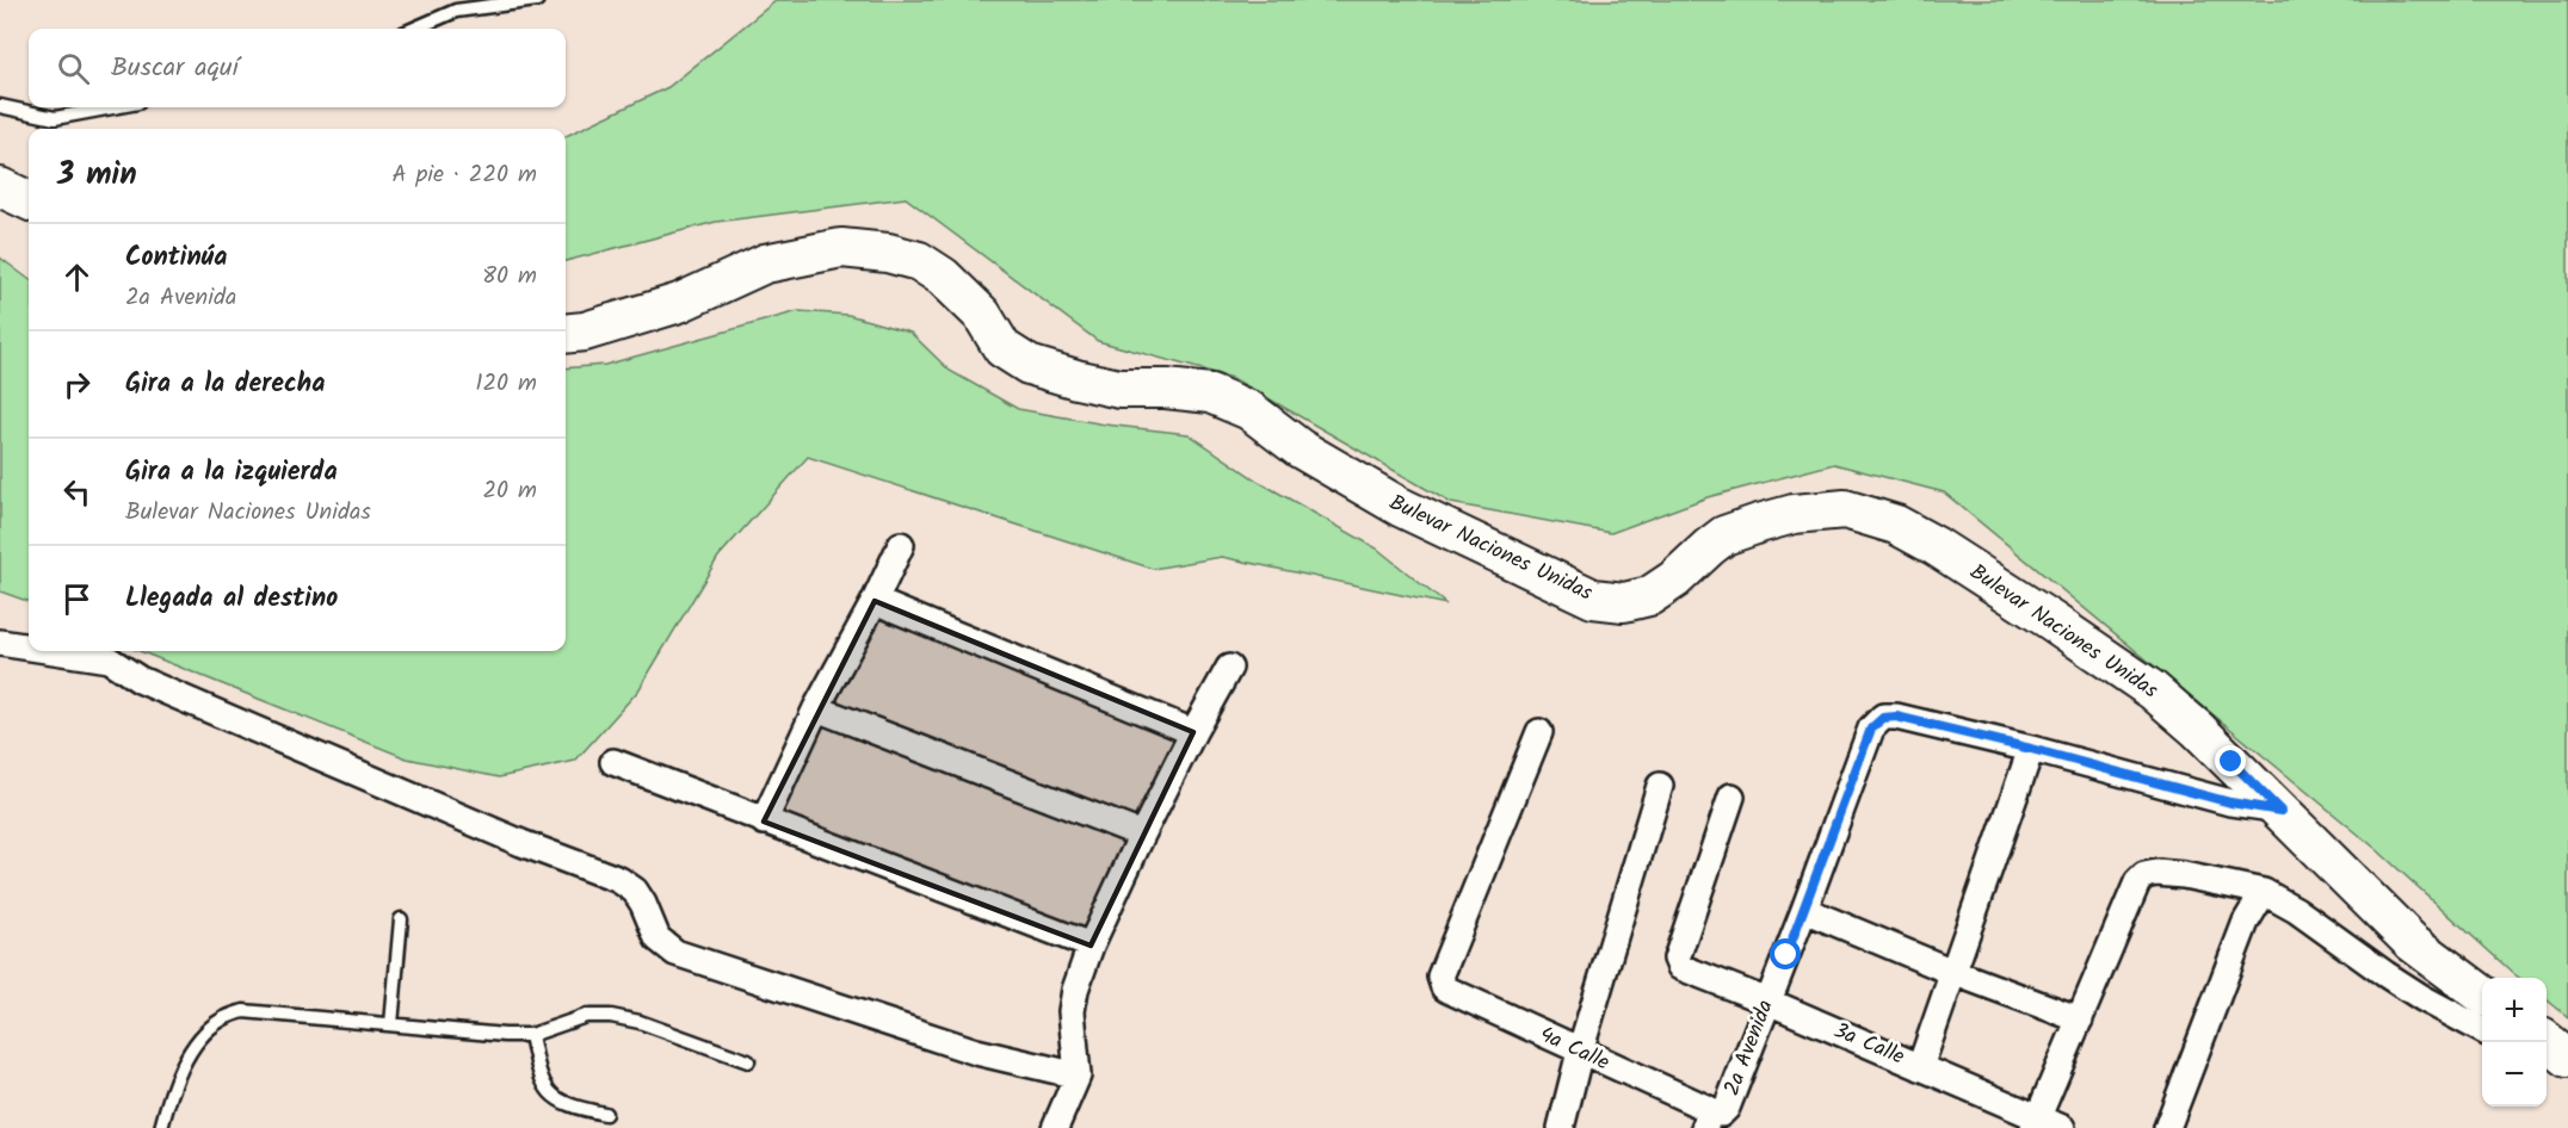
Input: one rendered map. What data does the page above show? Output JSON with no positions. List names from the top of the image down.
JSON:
{
  "streets": {
    "main road": ["Bulevar Naciones Unidas"],
    "street": ["3a Calle", "2a Avenida", "4a Calle"]
  },
  "crossings": [
    ["3a Calle", "2a Avenida"],
    ["2a Avenida", "4a Calle"]
  ],
  "page": {
    "search": "Buscar aquí",
    "heading": ["3 min", "A pie · 220 m"],
    "list": [
      ["Continúa", "2a Avenida", "80 m"],
      ["Gira a la derecha", "120 m"],
      ["Gira a la izquierda", "Bulevar Naciones Unidas", "20 m"],
      "Llegada al destino"
    ],
    "map_buttons": ["+", "−"]
  }
}
